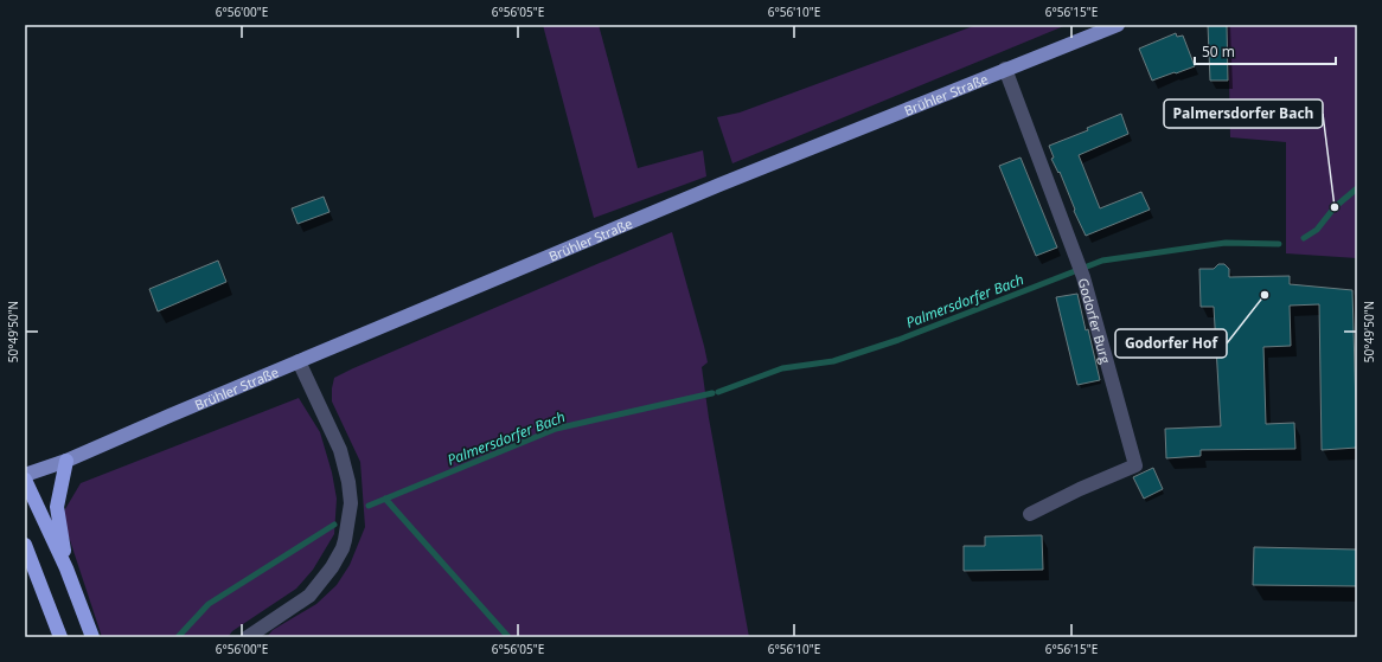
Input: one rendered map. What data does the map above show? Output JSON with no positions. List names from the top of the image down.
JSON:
{
  "streets": {
    "main road": ["Brühler Straße"],
    "street": ["Godorfer Burg"]
  },
  "crossings": [
    ["Brühler Straße", "Godorfer Burg"]
  ],
  "water": ["Palmersdorfer Bach"],
  "places": ["Palmersdorfer Bach", "Godorfer Hof"],
  "scale_bar": "50 m",
  "coordinates": [
    "6°56'00\"E",
    "6°56'05\"E",
    "6°56'10\"E",
    "6°56'15\"E",
    "50°49'50\"N"
  ]
}
